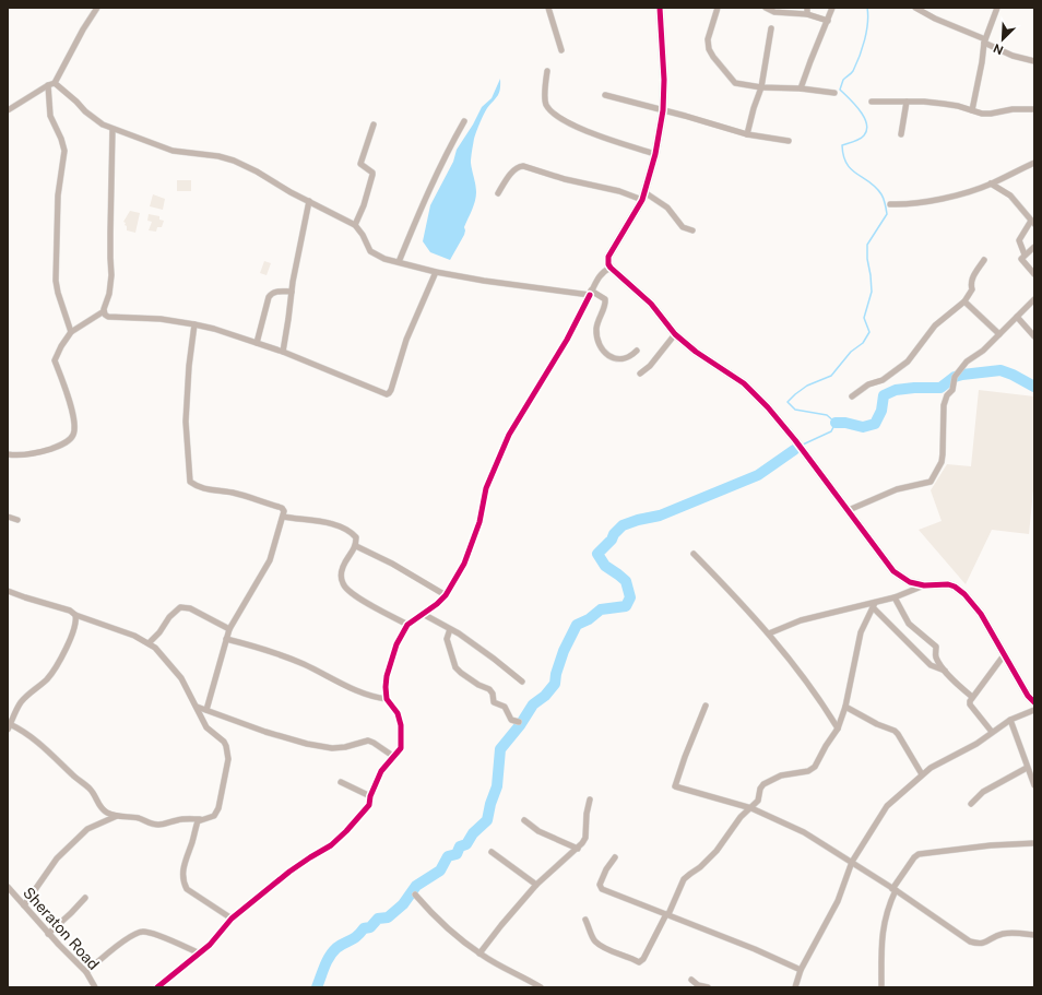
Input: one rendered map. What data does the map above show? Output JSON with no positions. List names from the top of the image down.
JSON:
{
  "streets": {
    "street": ["Sheraton Road"]
  },
  "north": "bottom left"
}
